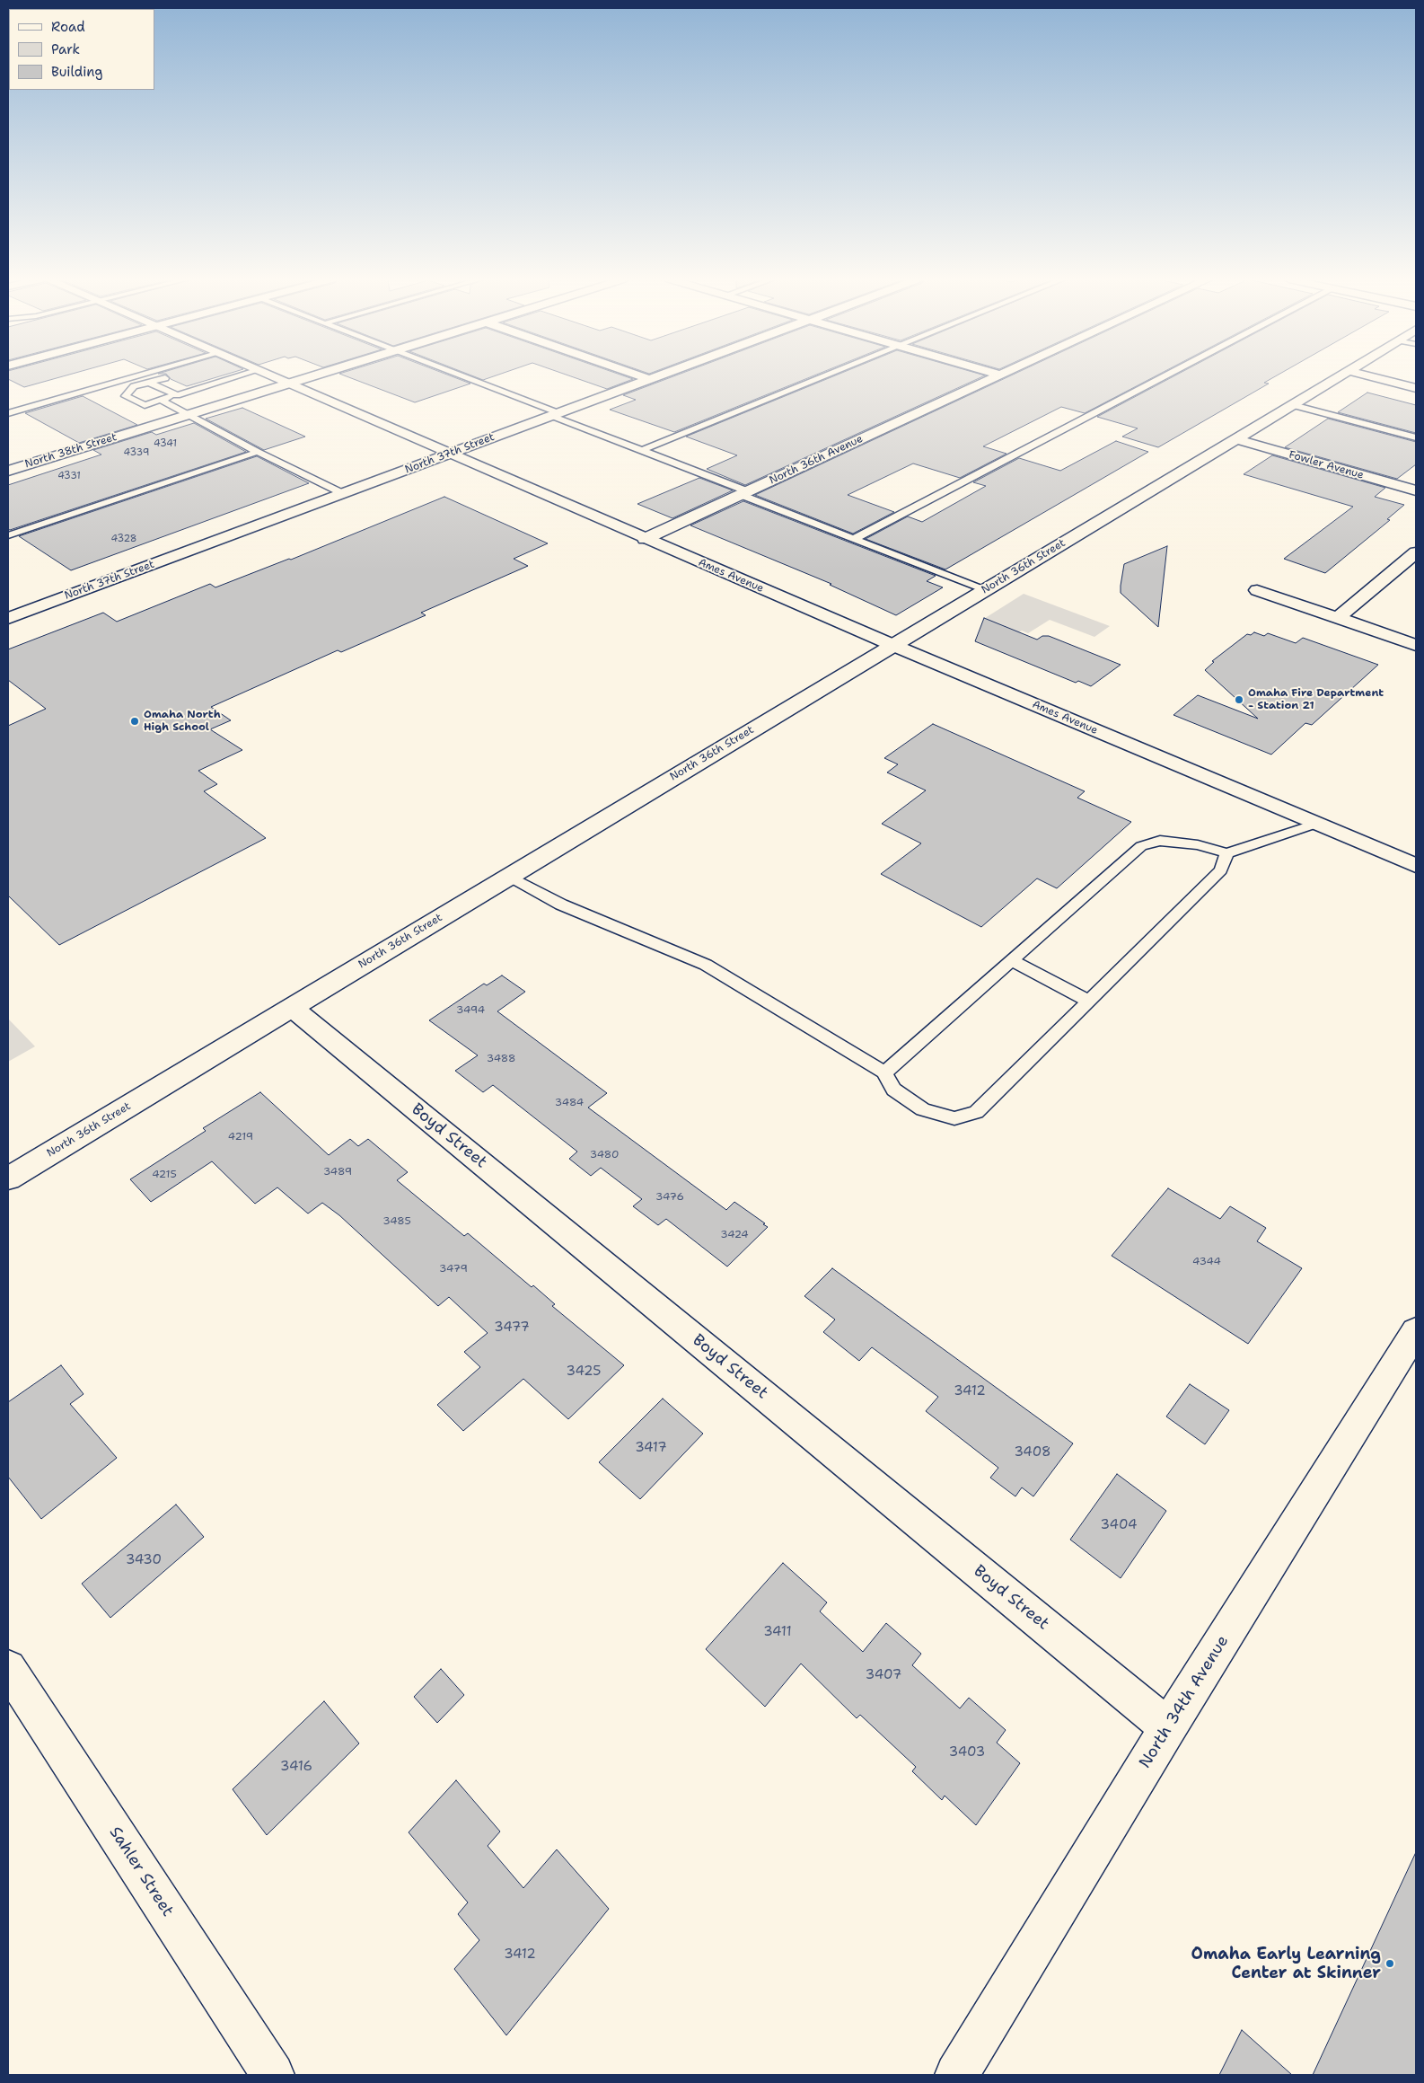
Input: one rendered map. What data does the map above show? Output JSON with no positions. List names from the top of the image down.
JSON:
{
  "streets": {
    "street": [
      "North 38th Street",
      "North 37th Street",
      "North 36th Avenue",
      "Fowler Avenue",
      "North 36th Street",
      "Ames Avenue",
      "Boyd Street",
      "North 34th Avenue",
      "Sahler Street"
    ]
  },
  "crossings": [
    ["North 38th Street", "Ames Avenue"],
    ["North 37th Street", "Ames Avenue"],
    ["North 36th Avenue", "Ames Avenue"],
    ["Fowler Avenue", "North 36th Street"],
    ["North 36th Street", "Ames Avenue"],
    ["North 36th Street", "Boyd Street"],
    ["Boyd Street", "North 34th Avenue"]
  ],
  "places": ["Omaha Fire Department - Station 21", "Omaha North High School", "Omaha Early Learning Center at Skinner"],
  "house_numbers": [
    "4341",
    "4339",
    "4331",
    "4328",
    "3494",
    "3488",
    "3484",
    "4219",
    "3480",
    "3489",
    "4215",
    "3476",
    "3485",
    "3424",
    "4344",
    "3479",
    "3477",
    "3425",
    "3412",
    "3417",
    "3408",
    "3404",
    "3430",
    "3411",
    "3407",
    "3403",
    "3416",
    "3412"
  ],
  "legend": ["Road", "Park", "Building"]
}
